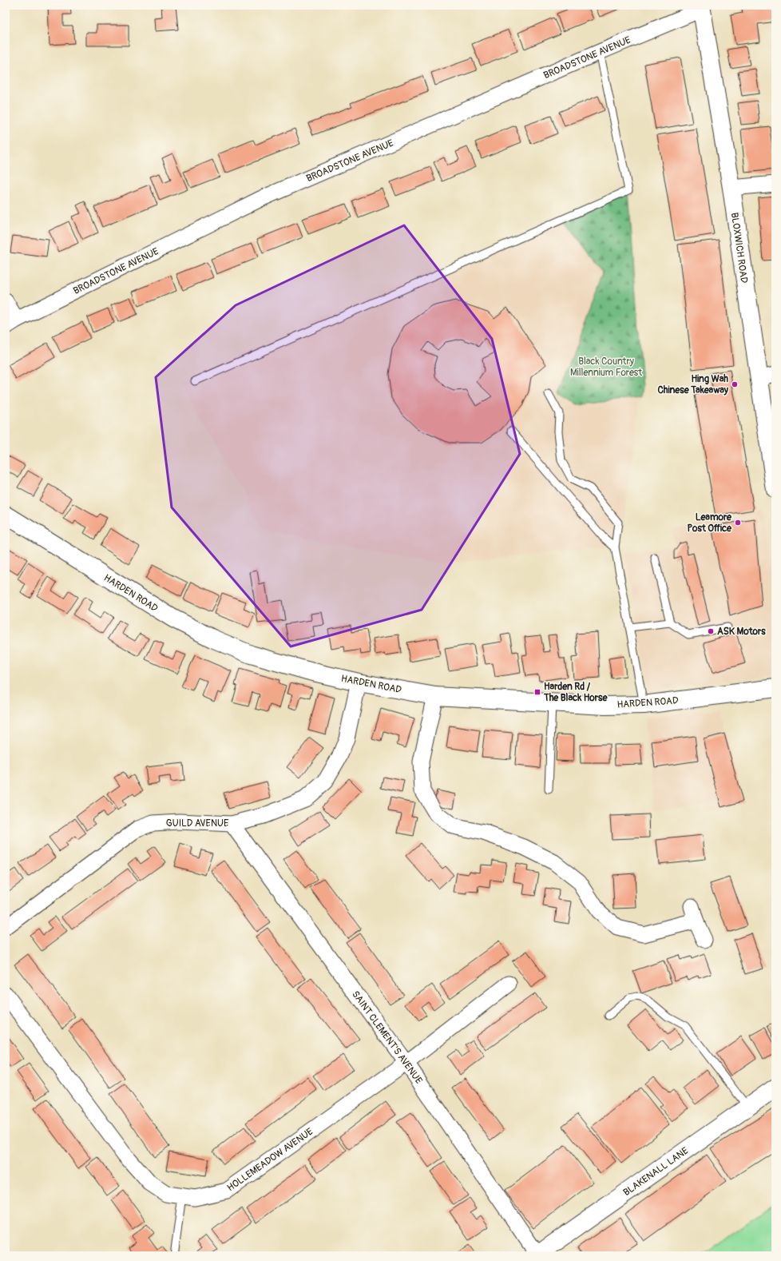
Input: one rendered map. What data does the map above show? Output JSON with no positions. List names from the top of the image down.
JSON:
{
  "streets": {
    "street": [
      "BROADSTONE AVENUE",
      "BLOXWICH ROAD",
      "HARDEN ROAD",
      "GUILD AVENUE",
      "SAINT CLEMENT'S AVENUE",
      "HOLLEMEADOW AVENUE",
      "BLAKENALL LANE"
    ]
  },
  "crossings": [
    ["BROADSTONE AVENUE", "BLOXWICH ROAD"],
    ["HARDEN ROAD", "GUILD AVENUE"],
    ["GUILD AVENUE", "SAINT CLEMENT'S AVENUE"],
    ["SAINT CLEMENT'S AVENUE", "HOLLEMEADOW AVENUE"],
    ["SAINT CLEMENT'S AVENUE", "BLAKENALL LANE"]
  ],
  "parks": ["Black Country Millennium Forest"],
  "places": {
    "other": ["Hing Wah Chinese Takeaway", "Leamore Post Office", "ASK Motors"],
    "transit": ["Harden Rd / The Black Horse"]
  }
}
